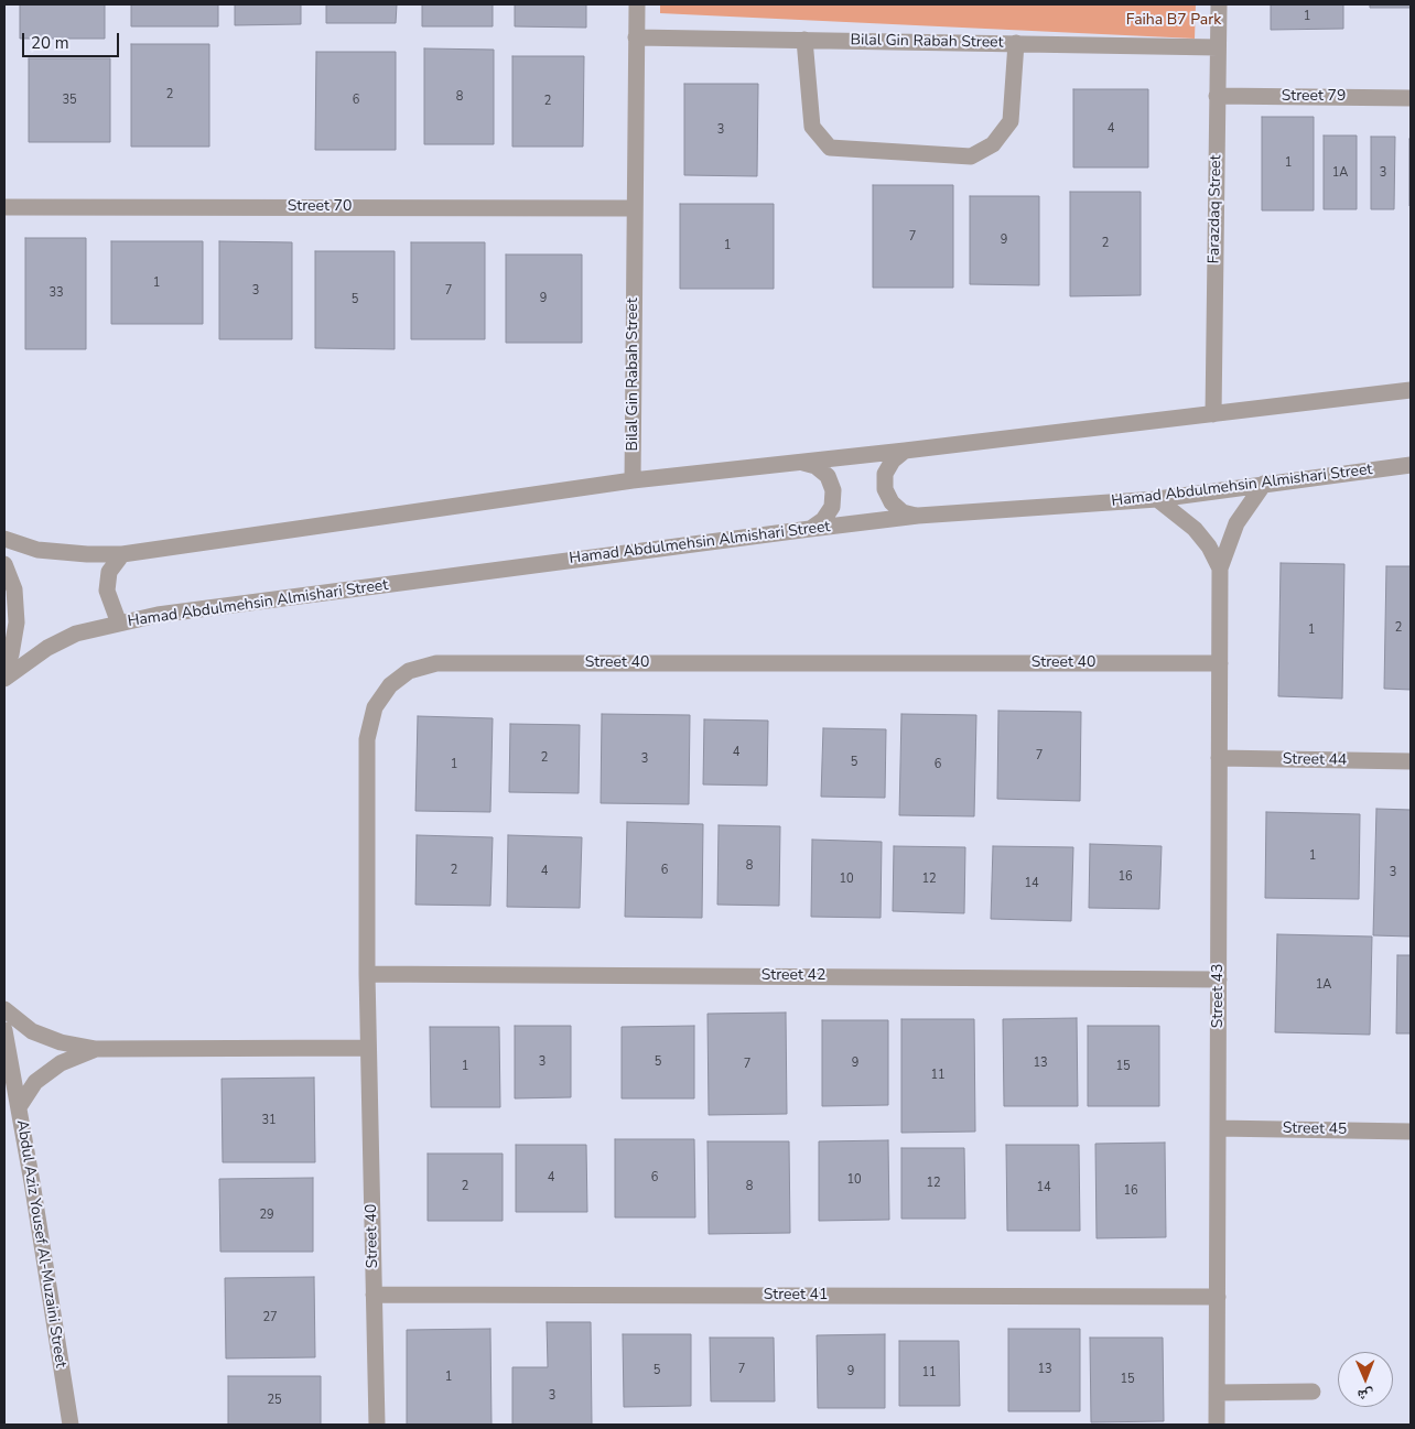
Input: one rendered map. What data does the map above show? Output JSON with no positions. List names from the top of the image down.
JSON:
{
  "streets": {
    "street": [
      "Bilal Gin Rabah Street",
      "Street 79",
      "Street 70",
      "Farazdaq Street",
      "Hamad Abdulmehsin Almishari Street",
      "Street 40",
      "Street 44",
      "Street 42",
      "Street 43",
      "Street 45",
      "Abdul Aziz Yousef Al-Muzaini Street",
      "Street 41"
    ]
  },
  "crossings": [
    ["Bilal Gin Rabah Street", "Street 70"],
    ["Bilal Gin Rabah Street", "Farazdaq Street"],
    ["Street 79", "Farazdaq Street"],
    ["Hamad Abdulmehsin Almishari Street", "Street 43"],
    ["Street 40", "Street 42"],
    ["Street 40", "Street 43"],
    ["Street 40", "Street 41"],
    ["Street 44", "Street 43"],
    ["Street 42", "Street 43"],
    ["Street 43", "Street 45"],
    ["Street 43", "Street 41"]
  ],
  "parks": ["Faiha B7 Park"],
  "house_numbers": [
    "1",
    "2",
    "8",
    "35",
    "6",
    "2",
    "4",
    "3",
    "1",
    "1A",
    "3",
    "7",
    "9",
    "2",
    "1",
    "1",
    "3",
    "7",
    "33",
    "9",
    "5",
    "2",
    "1",
    "4",
    "7",
    "2",
    "3",
    "5",
    "1",
    "6",
    "1",
    "8",
    "2",
    "6",
    "4",
    "3",
    "16",
    "10",
    "12",
    "14",
    "1A",
    "3",
    "5",
    "9",
    "13",
    "7",
    "1",
    "15",
    "11",
    "31",
    "4",
    "6",
    "10",
    "12",
    "2",
    "8",
    "14",
    "16",
    "29",
    "27",
    "7",
    "13",
    "5",
    "9",
    "11",
    "1",
    "15",
    "3",
    "25"
  ],
  "scale_bar": "20 m",
  "north": "bottom"
}
